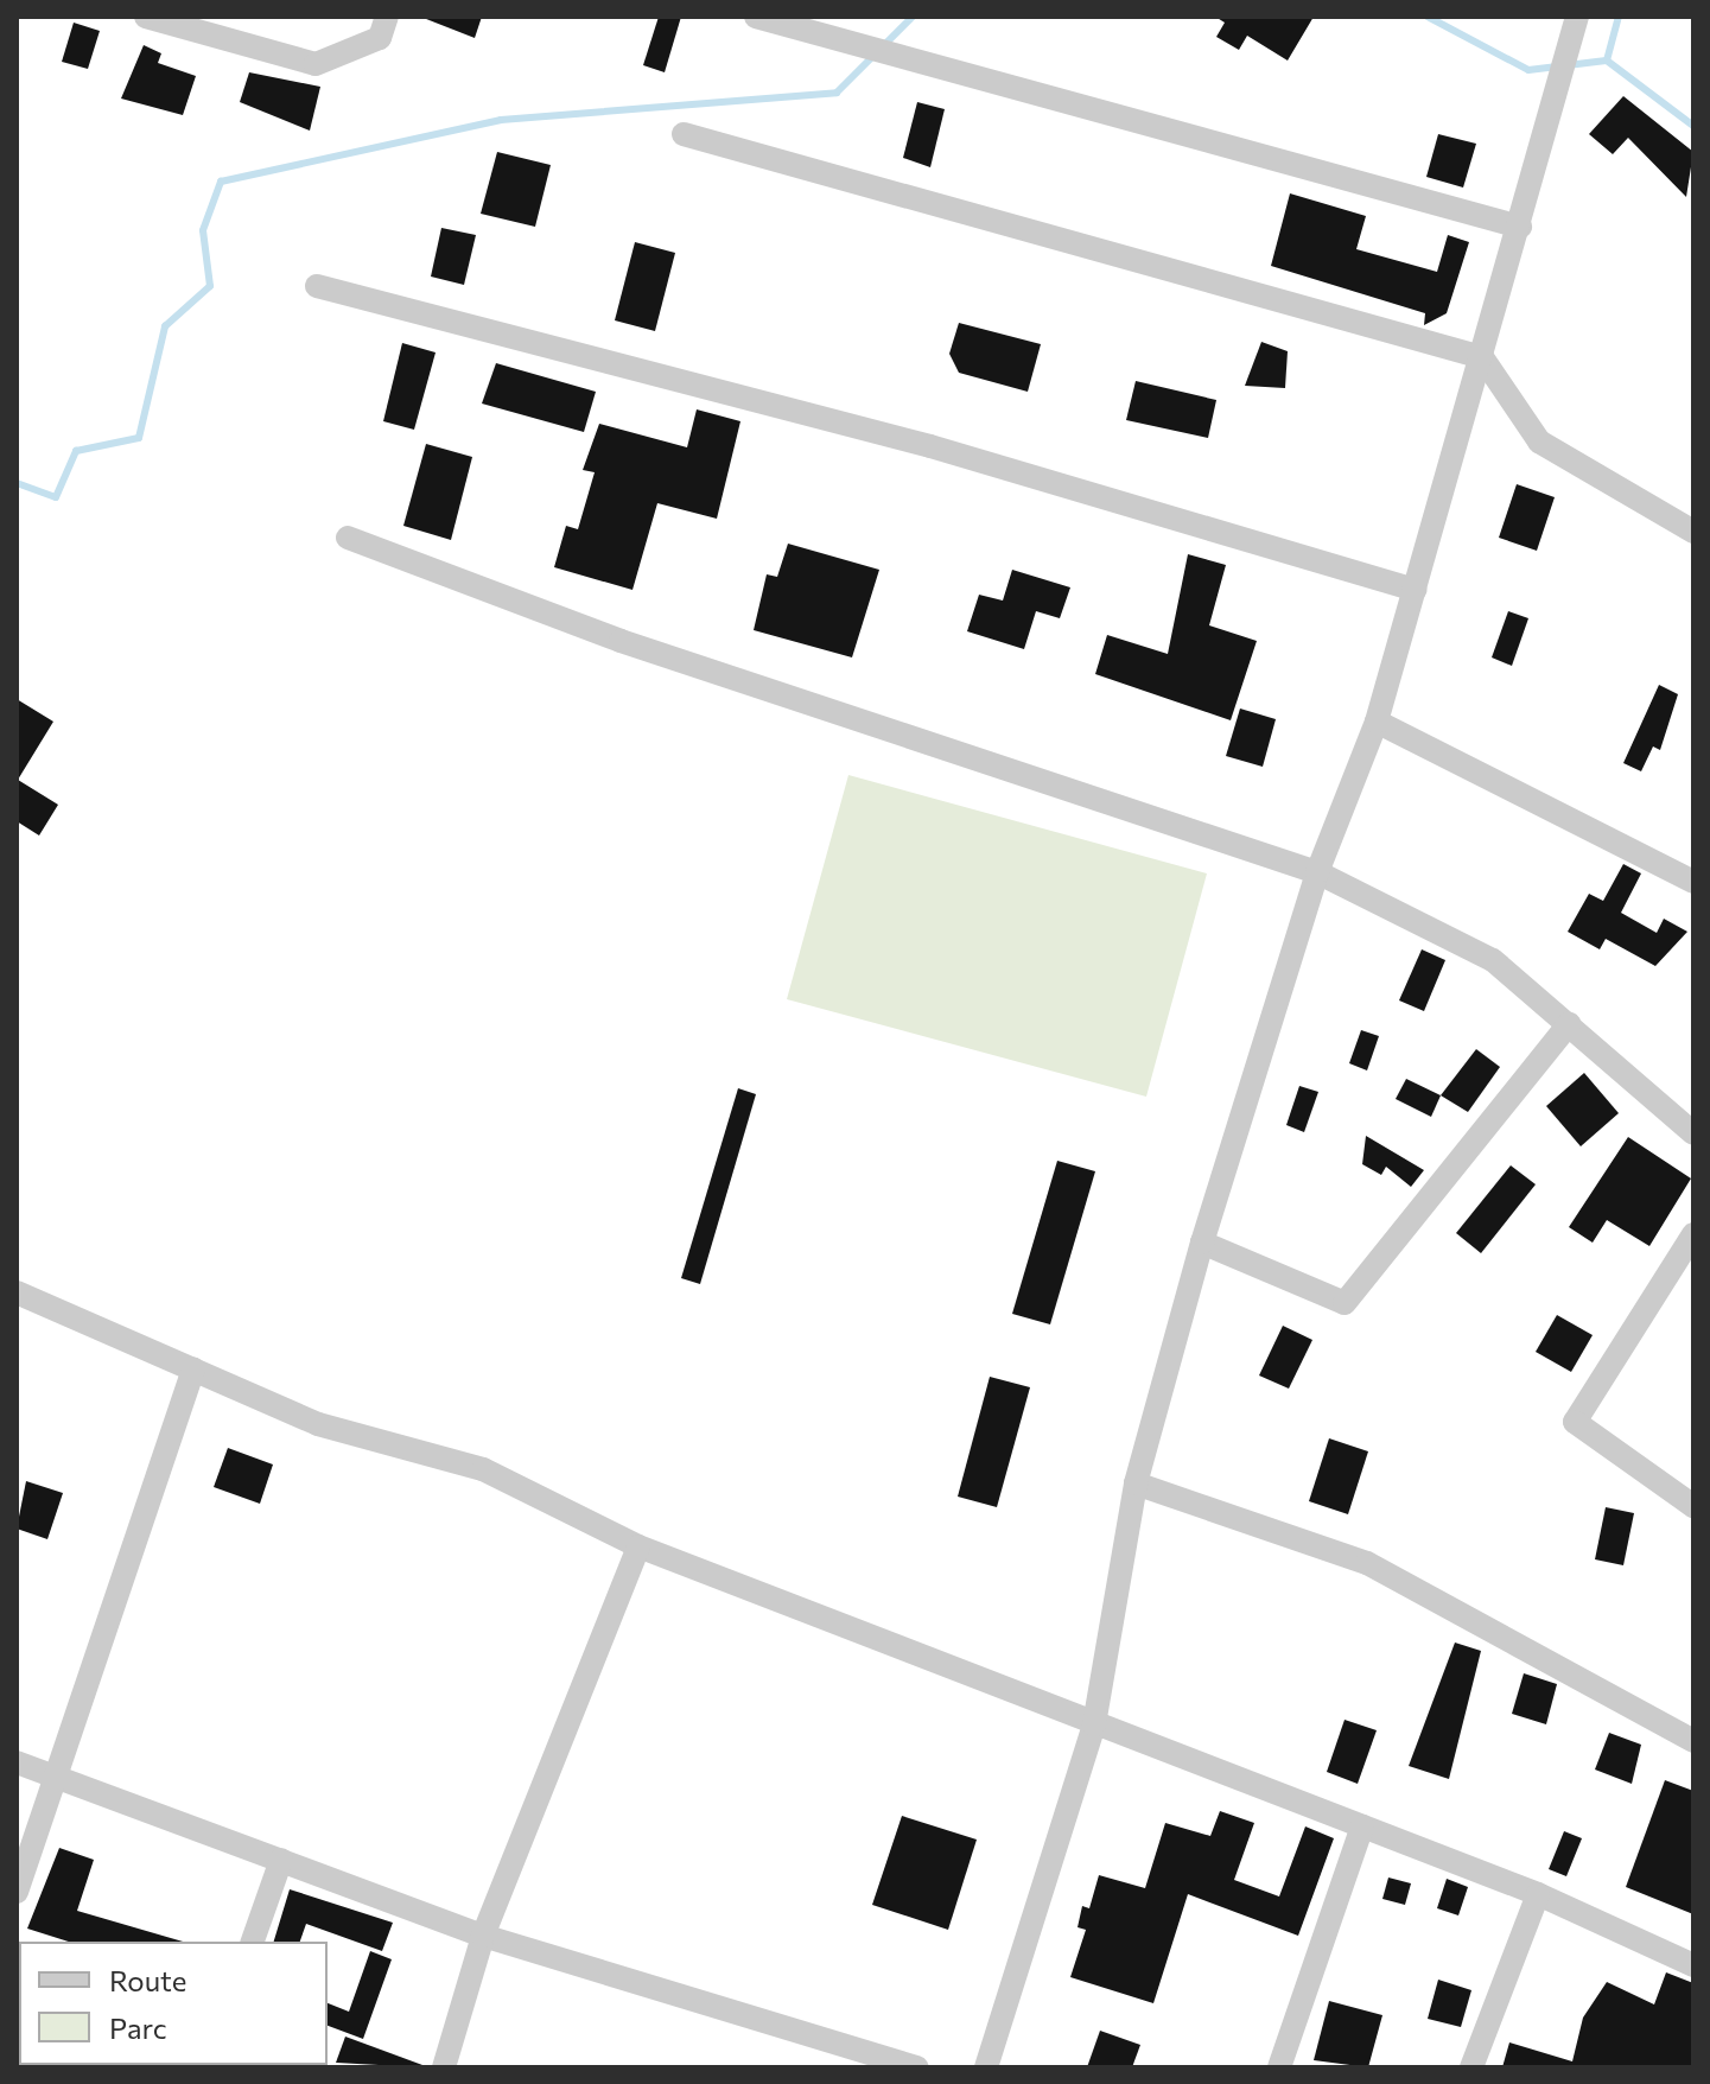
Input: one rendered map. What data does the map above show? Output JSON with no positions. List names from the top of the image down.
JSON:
{
  "legend": ["Route", "Parc"]
}
